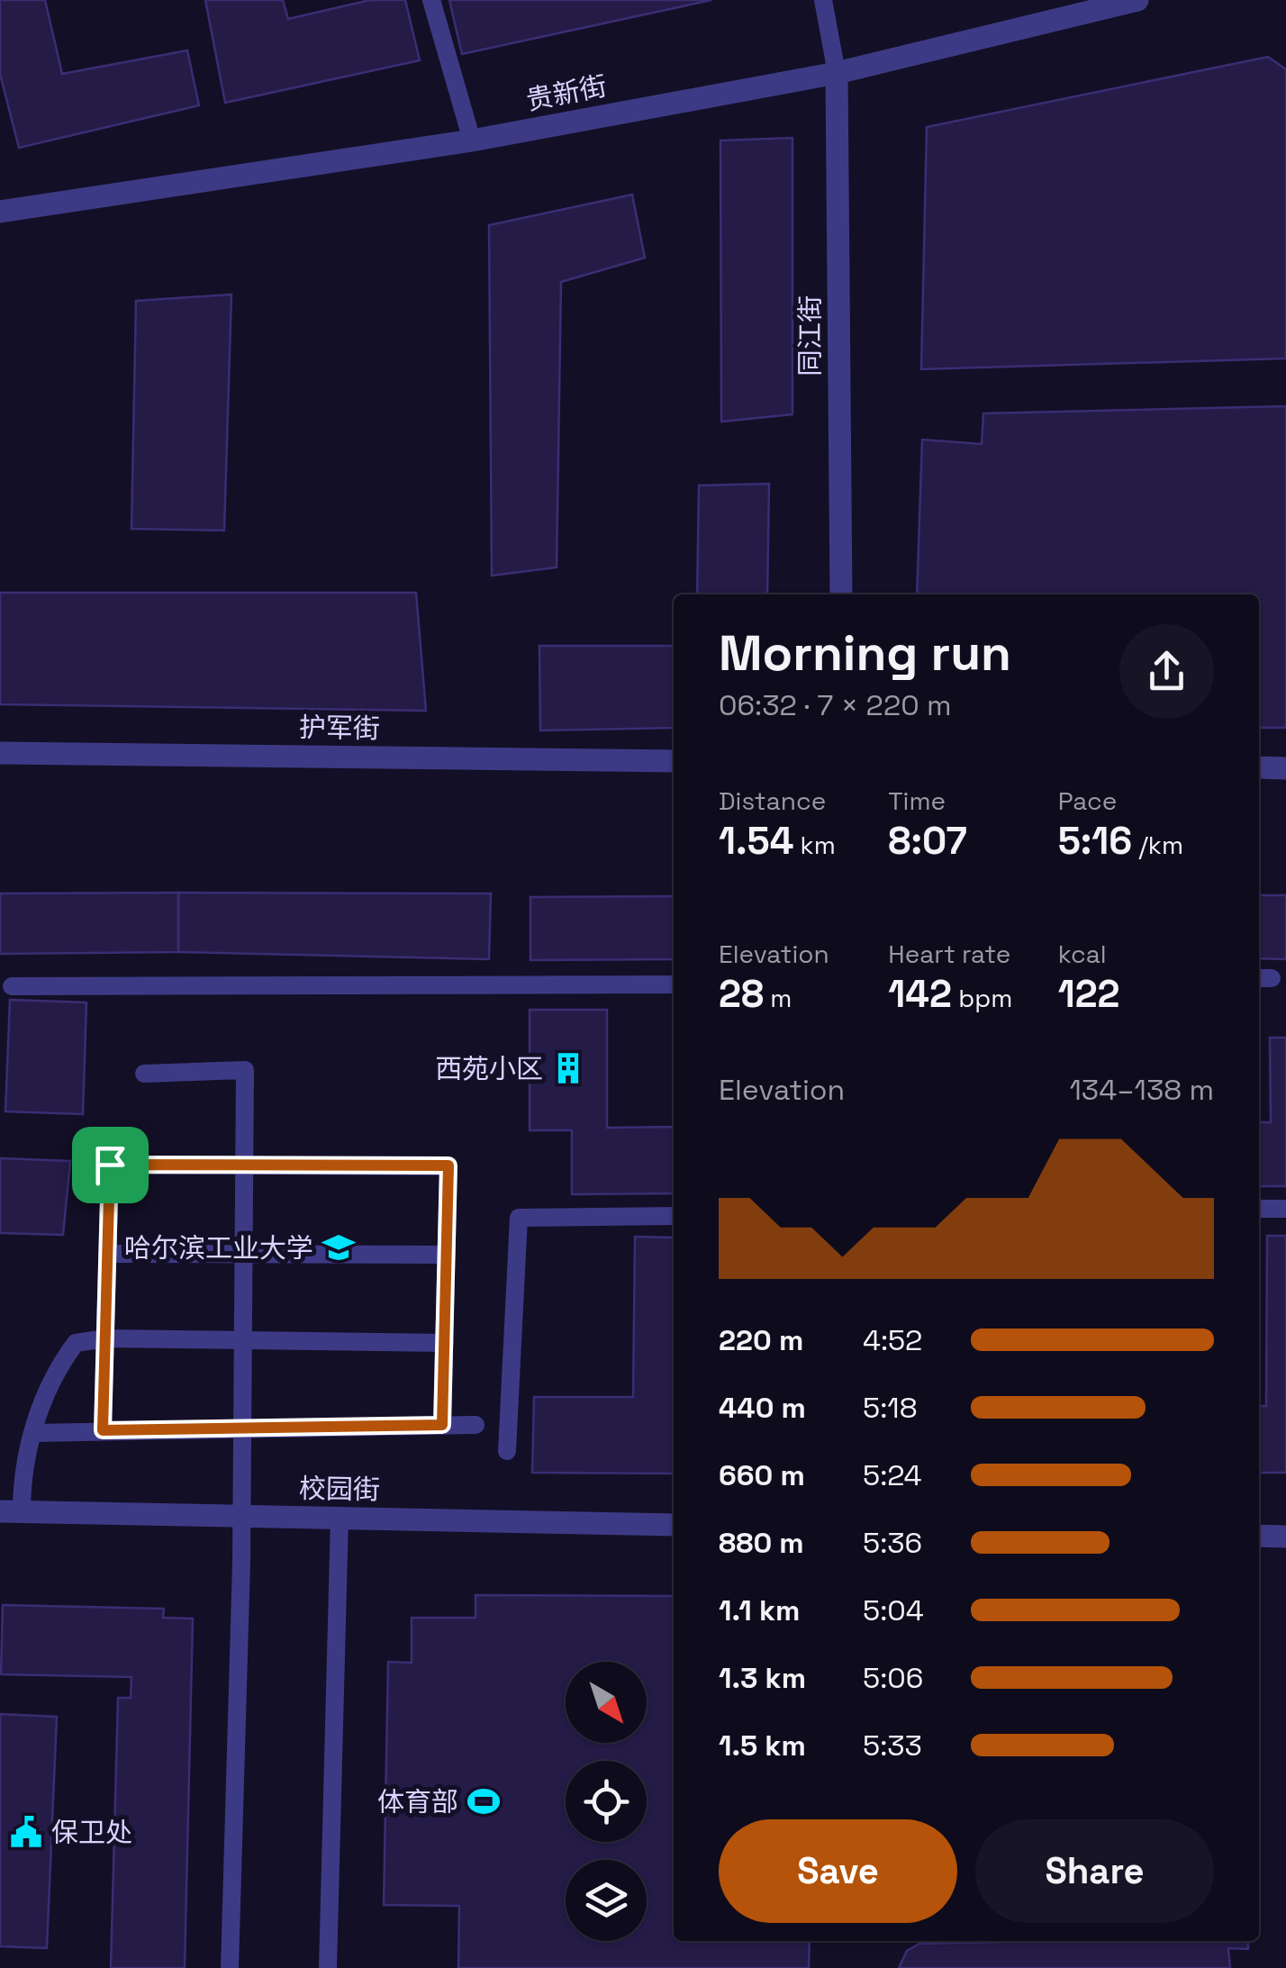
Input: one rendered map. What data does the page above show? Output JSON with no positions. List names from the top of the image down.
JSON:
{
  "streets": {
    "street": [
      "贵新街",
      "同江街",
      "护军街",
      "校园街"
    ]
  },
  "crossings": [
    ["贵新街", "同江街"]
  ],
  "places": {
    "building": ["西苑小区"],
    "school or university": ["哈尔滨工业大学"],
    "sports": ["体育部"],
    "public building": ["保卫处"]
  },
  "north": "bottom right",
  "page": {
    "heading": ["Morning run", "06:32 · 7 × 220 m"],
    "stats": [
      ["Distance", "1.54 km"],
      ["Time", "8:07"],
      ["Pace", "5:16 /km"],
      ["Elevation", "28 m"],
      ["Heart rate", "142 bpm"],
      ["kcal", "122"]
    ],
    "chart": ["Elevation", "134–138 m"],
    "list": [
      {
        "name": "220 m",
        "note": "4:52"
      },
      {
        "name": "440 m",
        "note": "5:18"
      },
      {
        "name": "660 m",
        "note": "5:24"
      },
      {
        "name": "880 m",
        "note": "5:36"
      },
      {
        "name": "1.1 km",
        "note": "5:04"
      },
      {
        "name": "1.3 km",
        "note": "5:06"
      },
      {
        "name": "1.5 km",
        "note": "5:33"
      }
    ],
    "buttons": ["Save", "Share"]
  }
}
